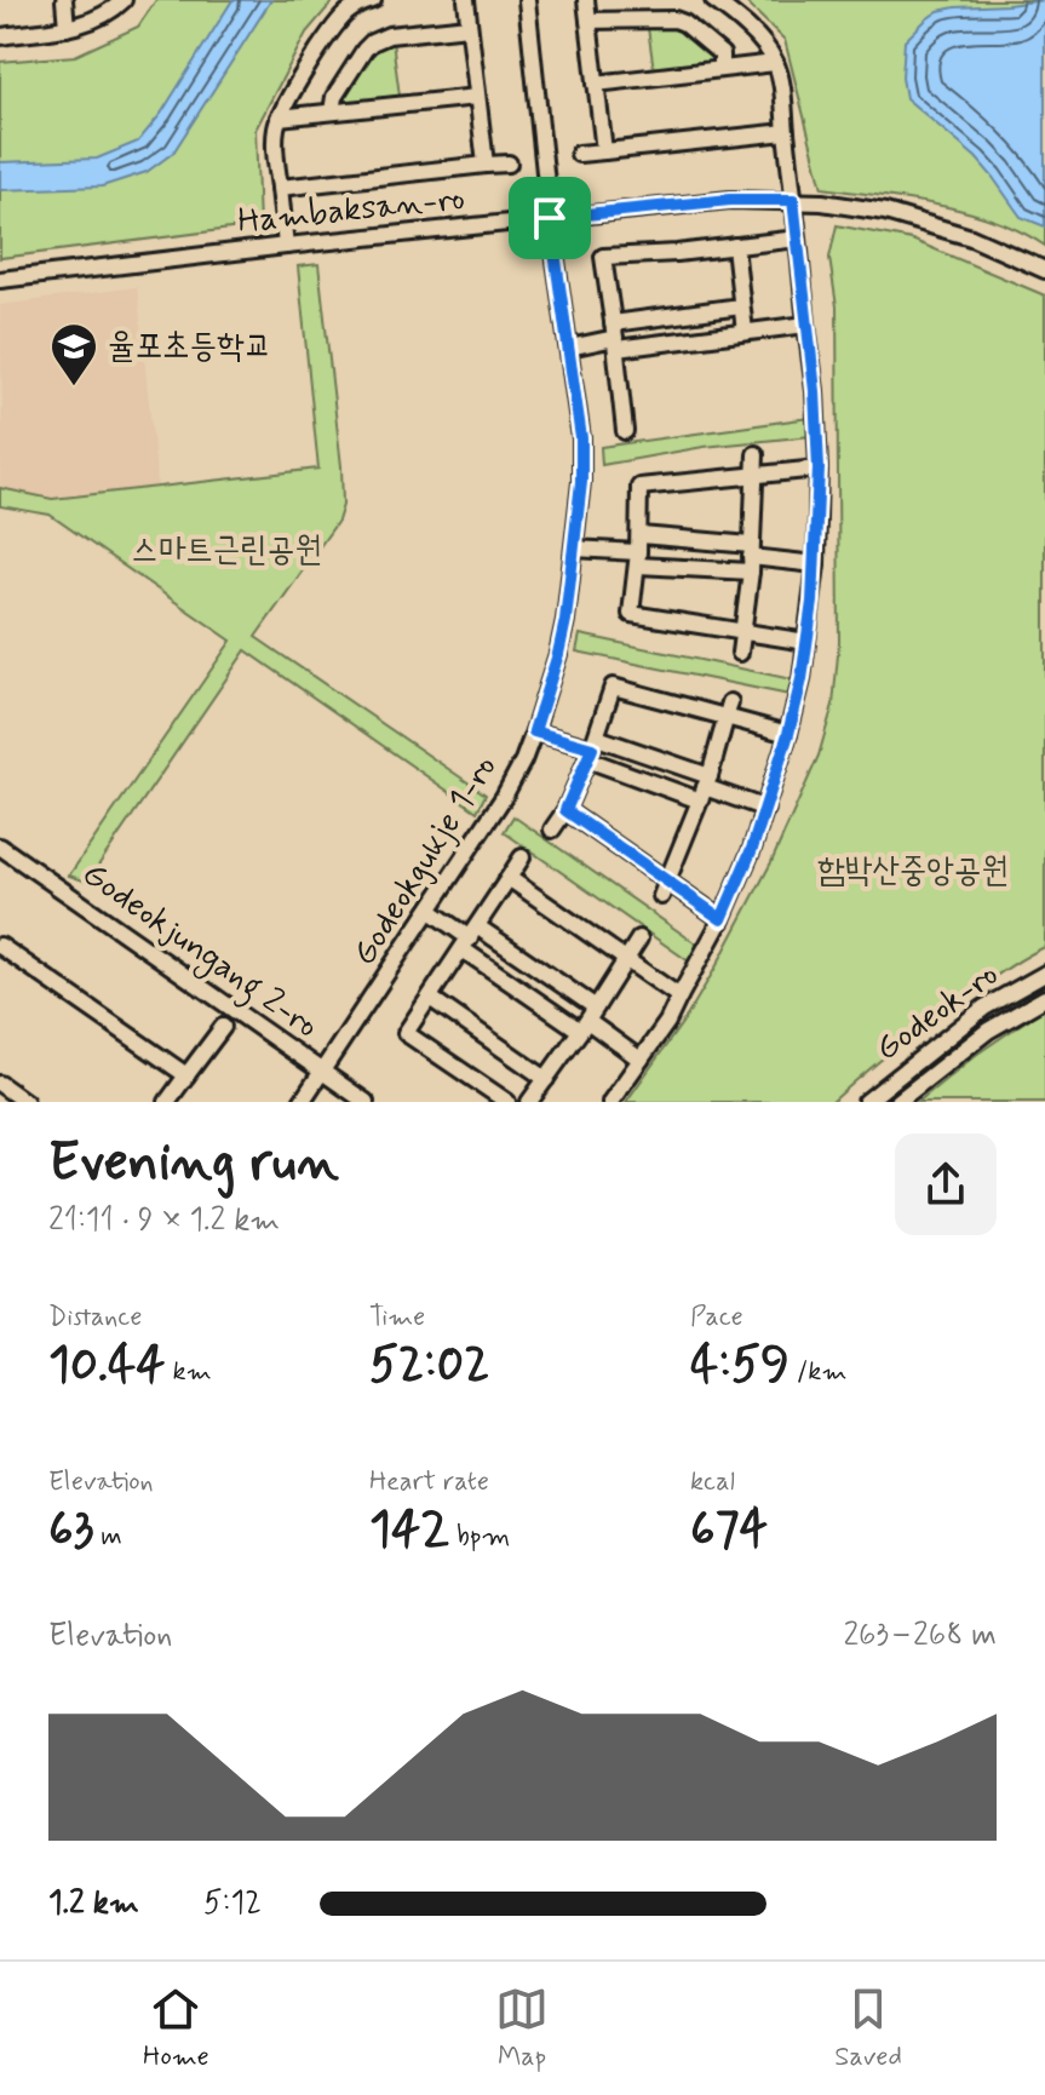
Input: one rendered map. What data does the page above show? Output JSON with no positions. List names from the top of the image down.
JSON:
{
  "streets": {
    "street": [
      "Hambaksan-ro",
      "Godeokgukje 1-ro",
      "Godeokjungang 2-ro",
      "Godeok-ro"
    ]
  },
  "crossings": [
    ["Hambaksan-ro", "Godeokgukje 1-ro"],
    ["Godeokgukje 1-ro", "Godeokjungang 2-ro"]
  ],
  "parks": ["스마트근린공원", "함박산중앙공원"],
  "places": {
    "school or university": ["율포초등학교"]
  },
  "page": {
    "heading": ["Evening run", "21:11 · 9 × 1.2 km"],
    "stats": [
      ["Distance", "10.44 km"],
      ["Time", "52:02"],
      ["Pace", "4:59 /km"],
      ["Elevation", "63 m"],
      ["Heart rate", "142 bpm"],
      ["kcal", "674"]
    ],
    "chart": ["Elevation", "263–268 m"],
    "list": [
      {
        "name": "1.2 km",
        "note": "5:12"
      }
    ],
    "tabs": ["Home", "Map", "Saved"]
  }
}
